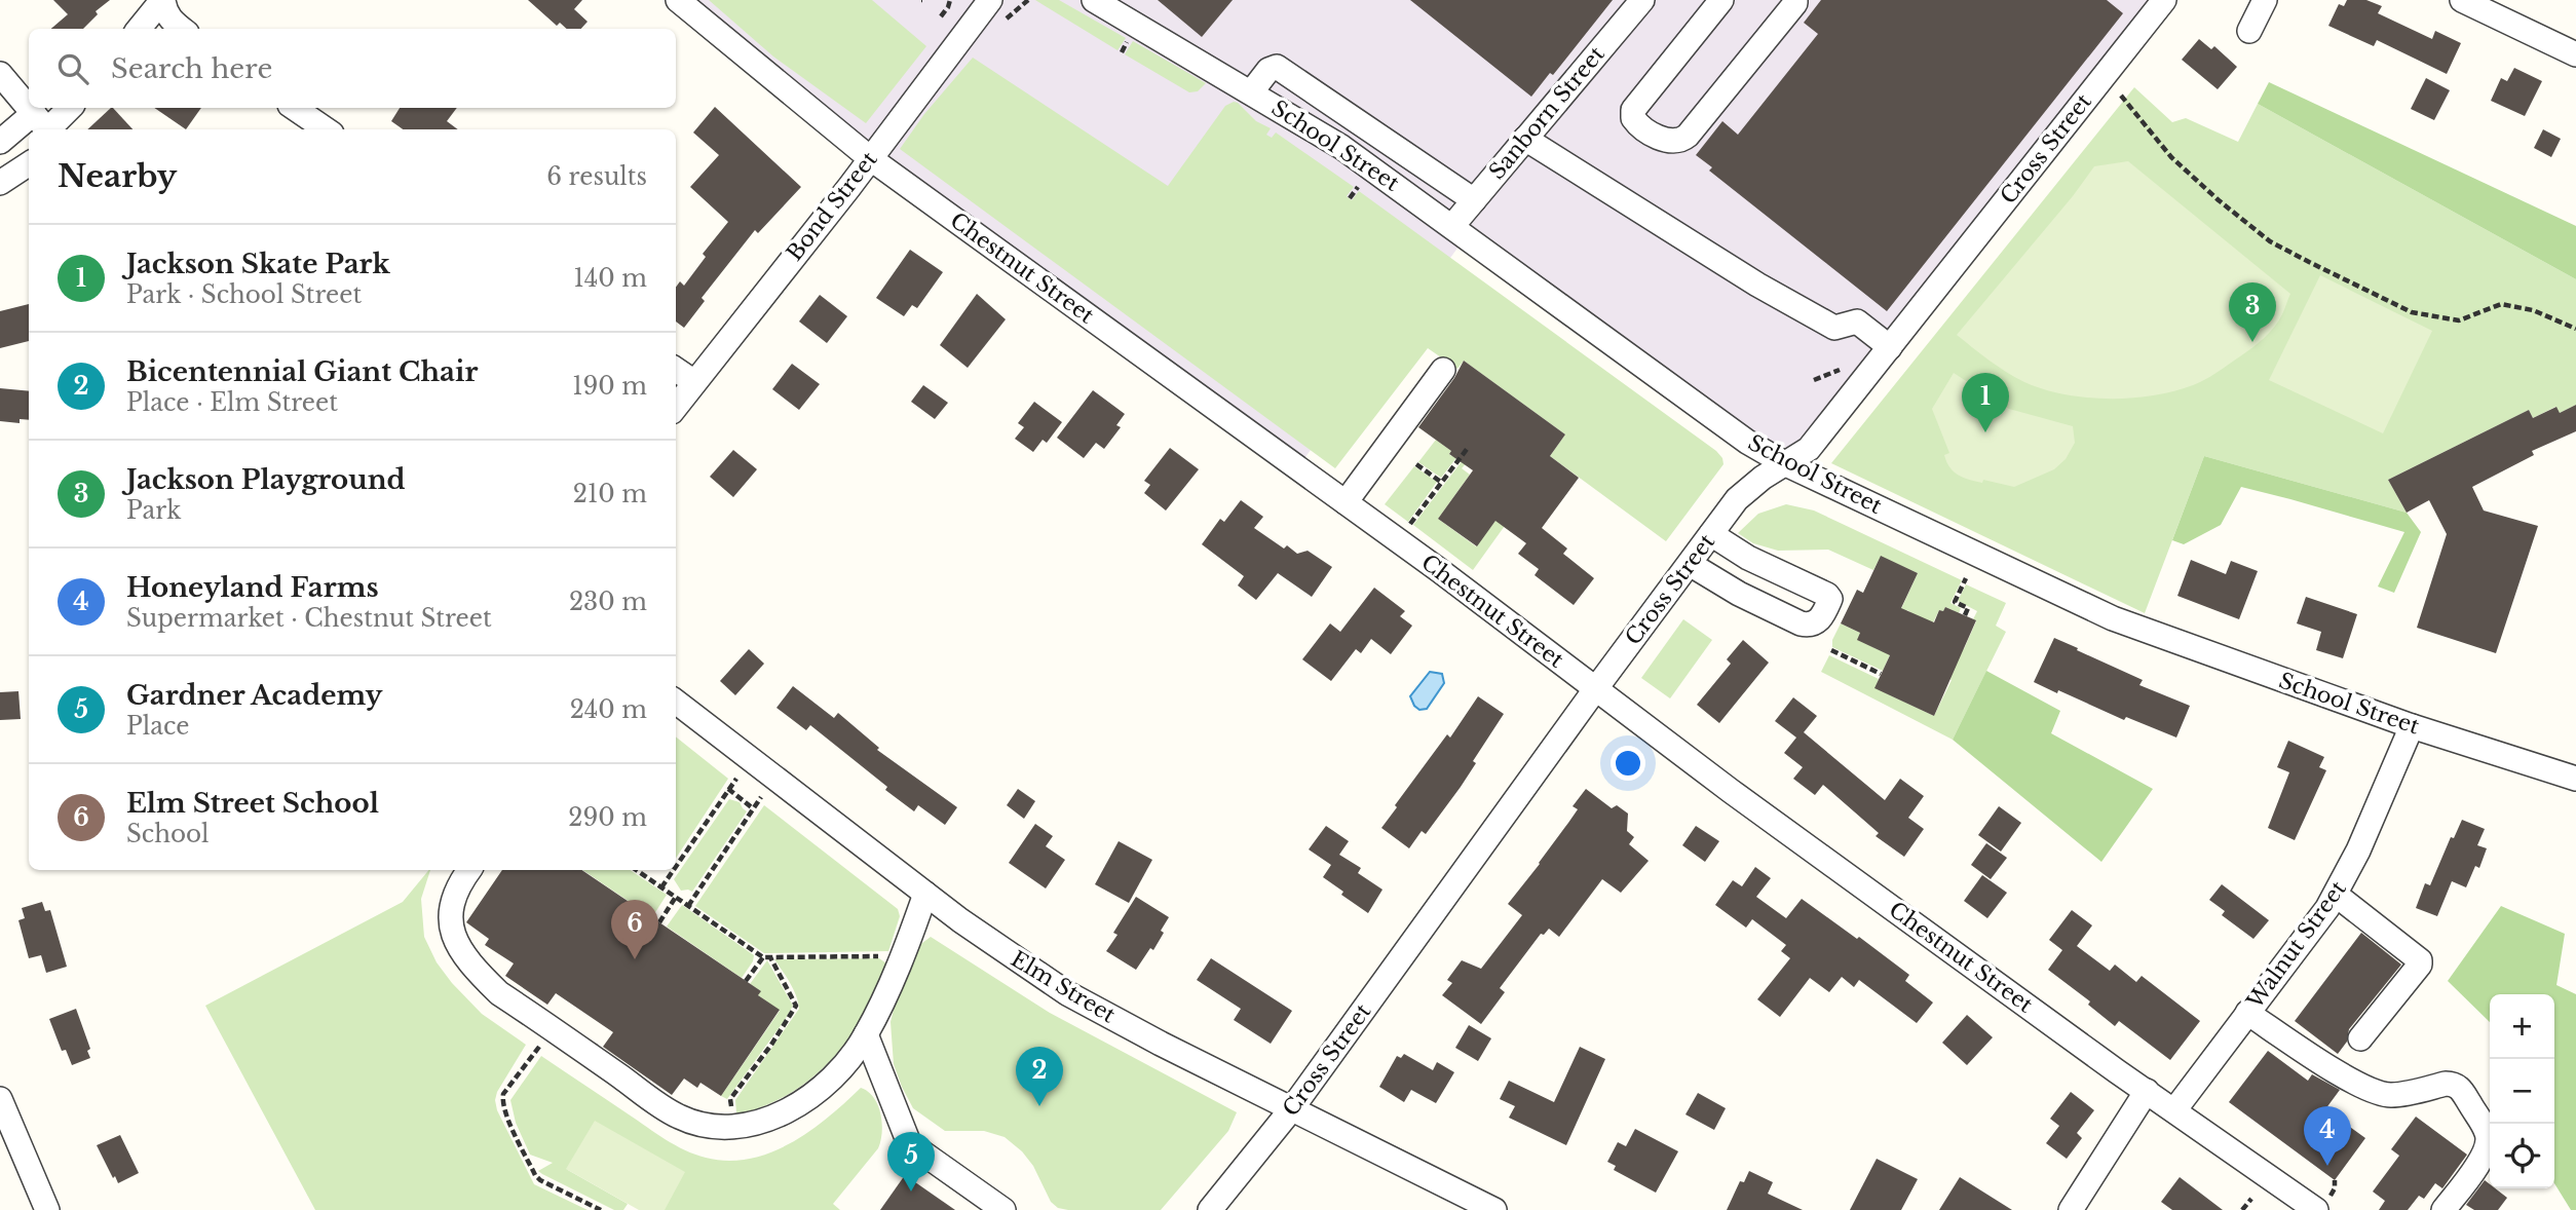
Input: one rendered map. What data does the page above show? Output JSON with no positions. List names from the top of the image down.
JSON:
{
  "streets": {
    "street": [
      "Sanborn Street",
      "School Street",
      "Cross Street",
      "Bond Street",
      "Chestnut Street",
      "Walnut Street",
      "Elm Street"
    ]
  },
  "crossings": [
    ["Sanborn Street", "School Street"],
    ["School Street", "Cross Street"],
    ["School Street", "Walnut Street"],
    ["Cross Street", "Chestnut Street"],
    ["Cross Street", "Elm Street"],
    ["Bond Street", "Chestnut Street"],
    ["Chestnut Street", "Walnut Street"]
  ],
  "page": {
    "search": "Search here",
    "heading": ["Nearby", "6 results"],
    "list": [
      {
        "mark": "1",
        "name": "Jackson Skate Park",
        "note": "Park · School Street",
        "value": "140 m"
      },
      {
        "mark": "2",
        "name": "Bicentennial Giant Chair",
        "note": "Place · Elm Street",
        "value": "190 m"
      },
      {
        "mark": "3",
        "name": "Jackson Playground",
        "note": "Park",
        "value": "210 m"
      },
      {
        "mark": "4",
        "name": "Honeyland Farms",
        "note": "Supermarket · Chestnut Street",
        "value": "230 m"
      },
      {
        "mark": "5",
        "name": "Gardner Academy",
        "note": "Place",
        "value": "240 m"
      },
      {
        "mark": "6",
        "name": "Elm Street School",
        "note": "School",
        "value": "290 m"
      }
    ],
    "pins": [
      "3",
      "1",
      "6",
      "2",
      "4",
      "5"
    ],
    "map_buttons": ["+", "−"]
  }
}
